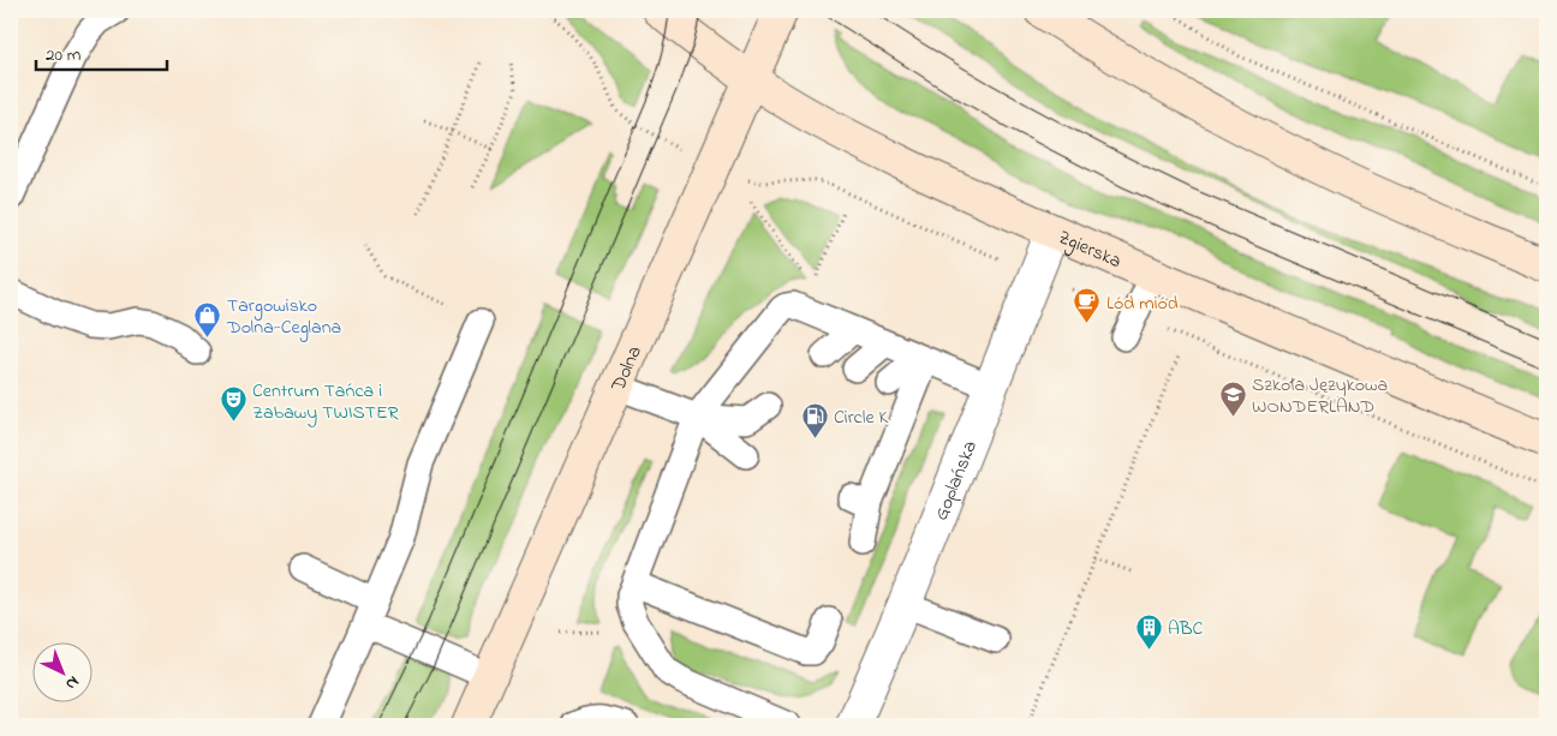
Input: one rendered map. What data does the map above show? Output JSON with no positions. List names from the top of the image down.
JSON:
{
  "streets": {
    "main road": ["Zgierska", "Dolna"],
    "street": ["Goplańska"]
  },
  "crossings": [
    ["Zgierska", "Dolna"],
    ["Zgierska", "Goplańska"]
  ],
  "places": {
    "cafe": ["Lód miód"],
    "shop": ["Targowisko Dolna-Ceglana"],
    "school or university": ["Szkoła Językowa WONDERLAND"],
    "theatre": ["Centrum Tańca i Zabawy TWISTER"],
    "fuel station": ["Circle K"],
    "building": ["ABC"]
  },
  "scale_bar": "20 m",
  "north": "bottom right"
}
